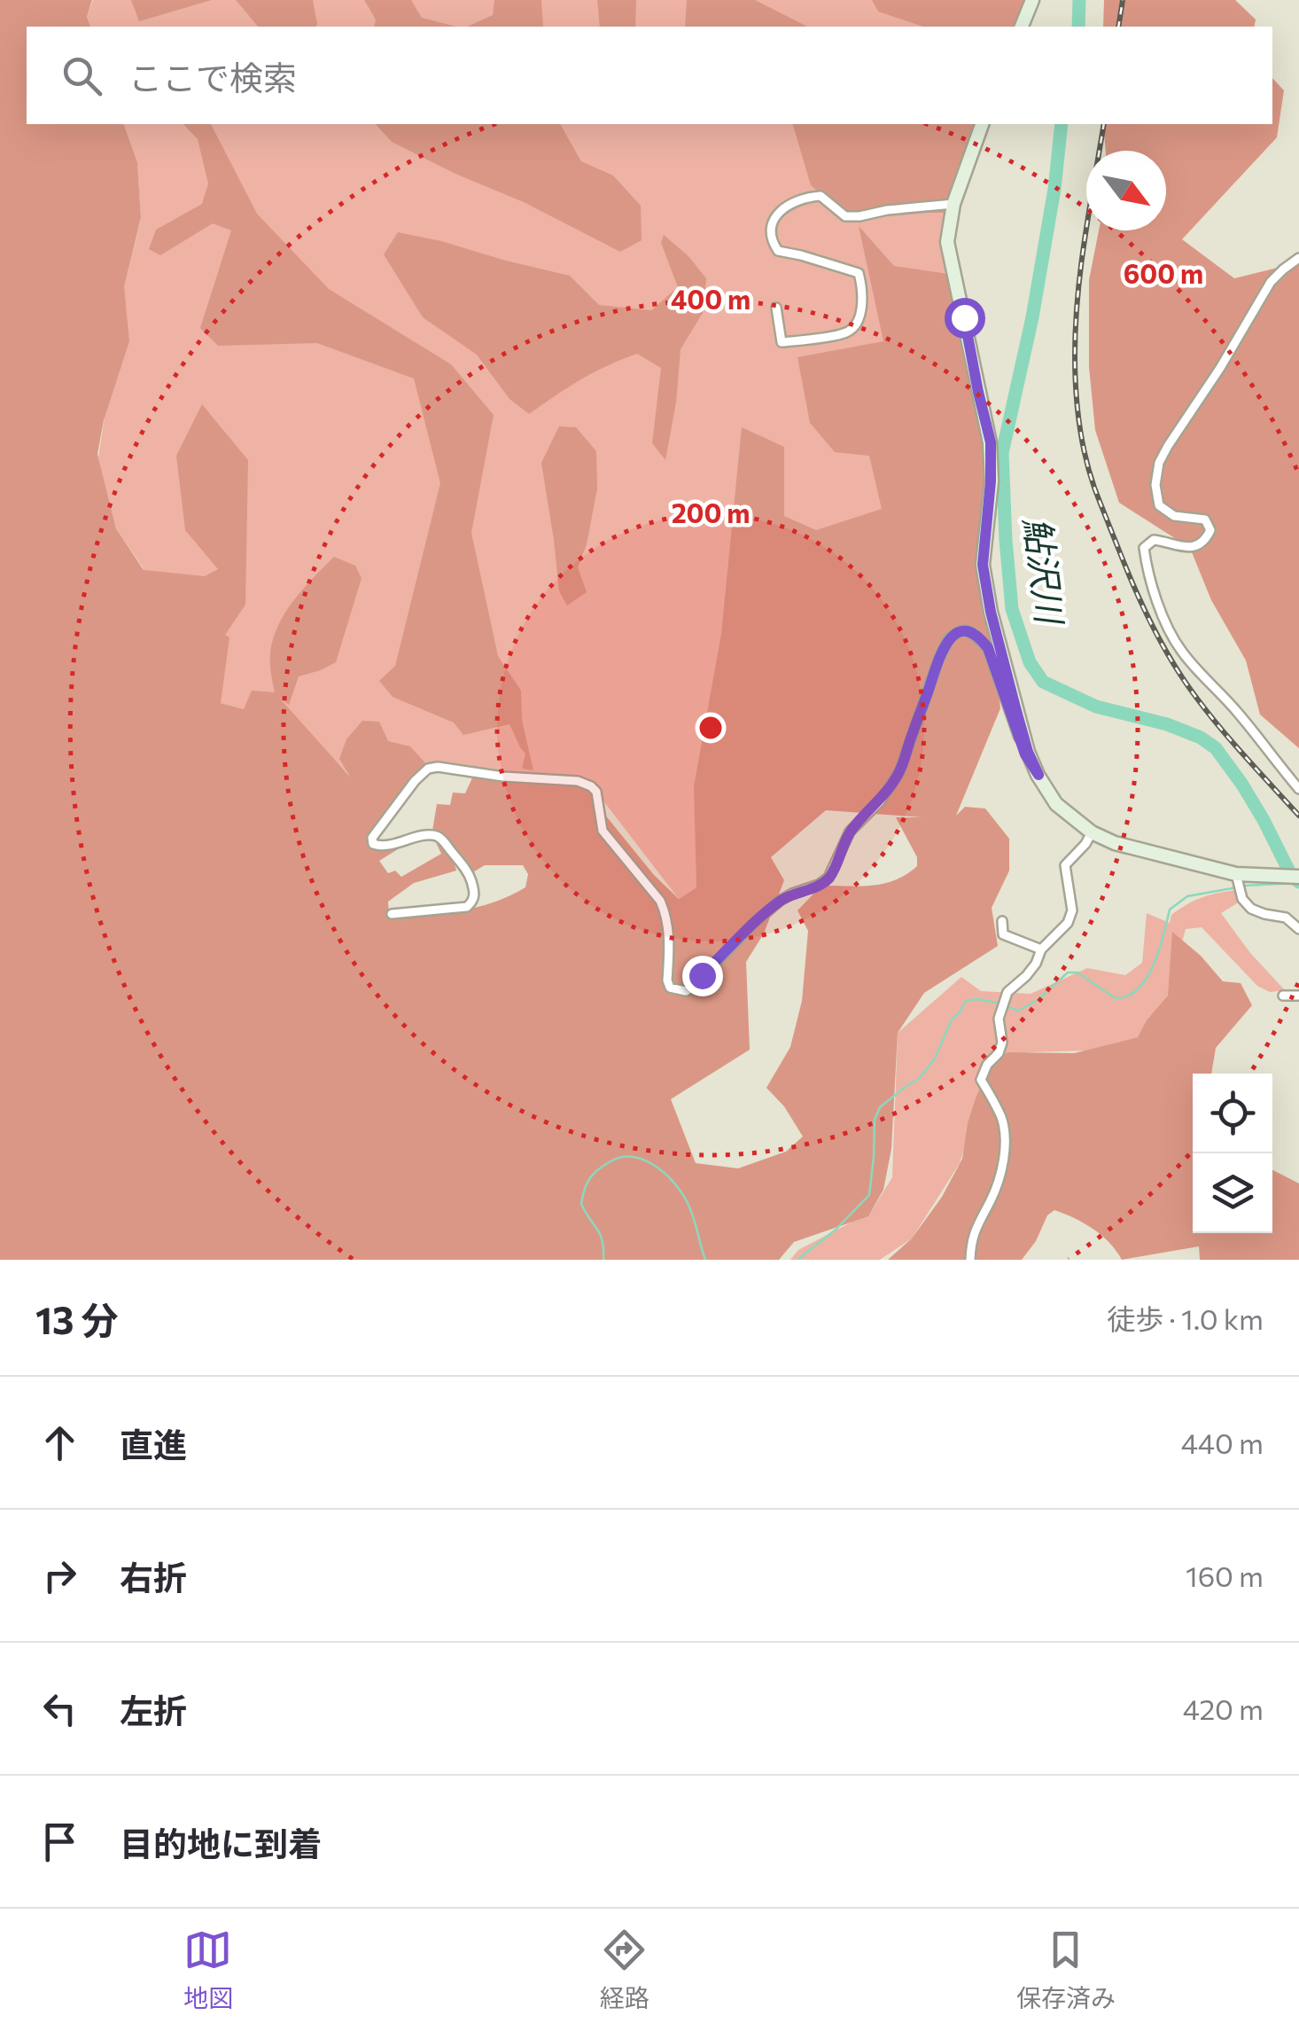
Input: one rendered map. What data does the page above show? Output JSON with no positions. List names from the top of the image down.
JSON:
{
  "water": ["鮎沢川"],
  "north": "bottom right",
  "page": {
    "search": "ここで検索",
    "heading": ["13 分", "徒歩 · 1.0 km"],
    "list": [
      ["直進", "440 m"],
      ["右折", "160 m"],
      ["左折", "420 m"],
      "目的地に到着"
    ],
    "nav": ["地図", "経路", "保存済み"]
  },
  "rings": ["600 m", "400 m", "200 m"]
}
